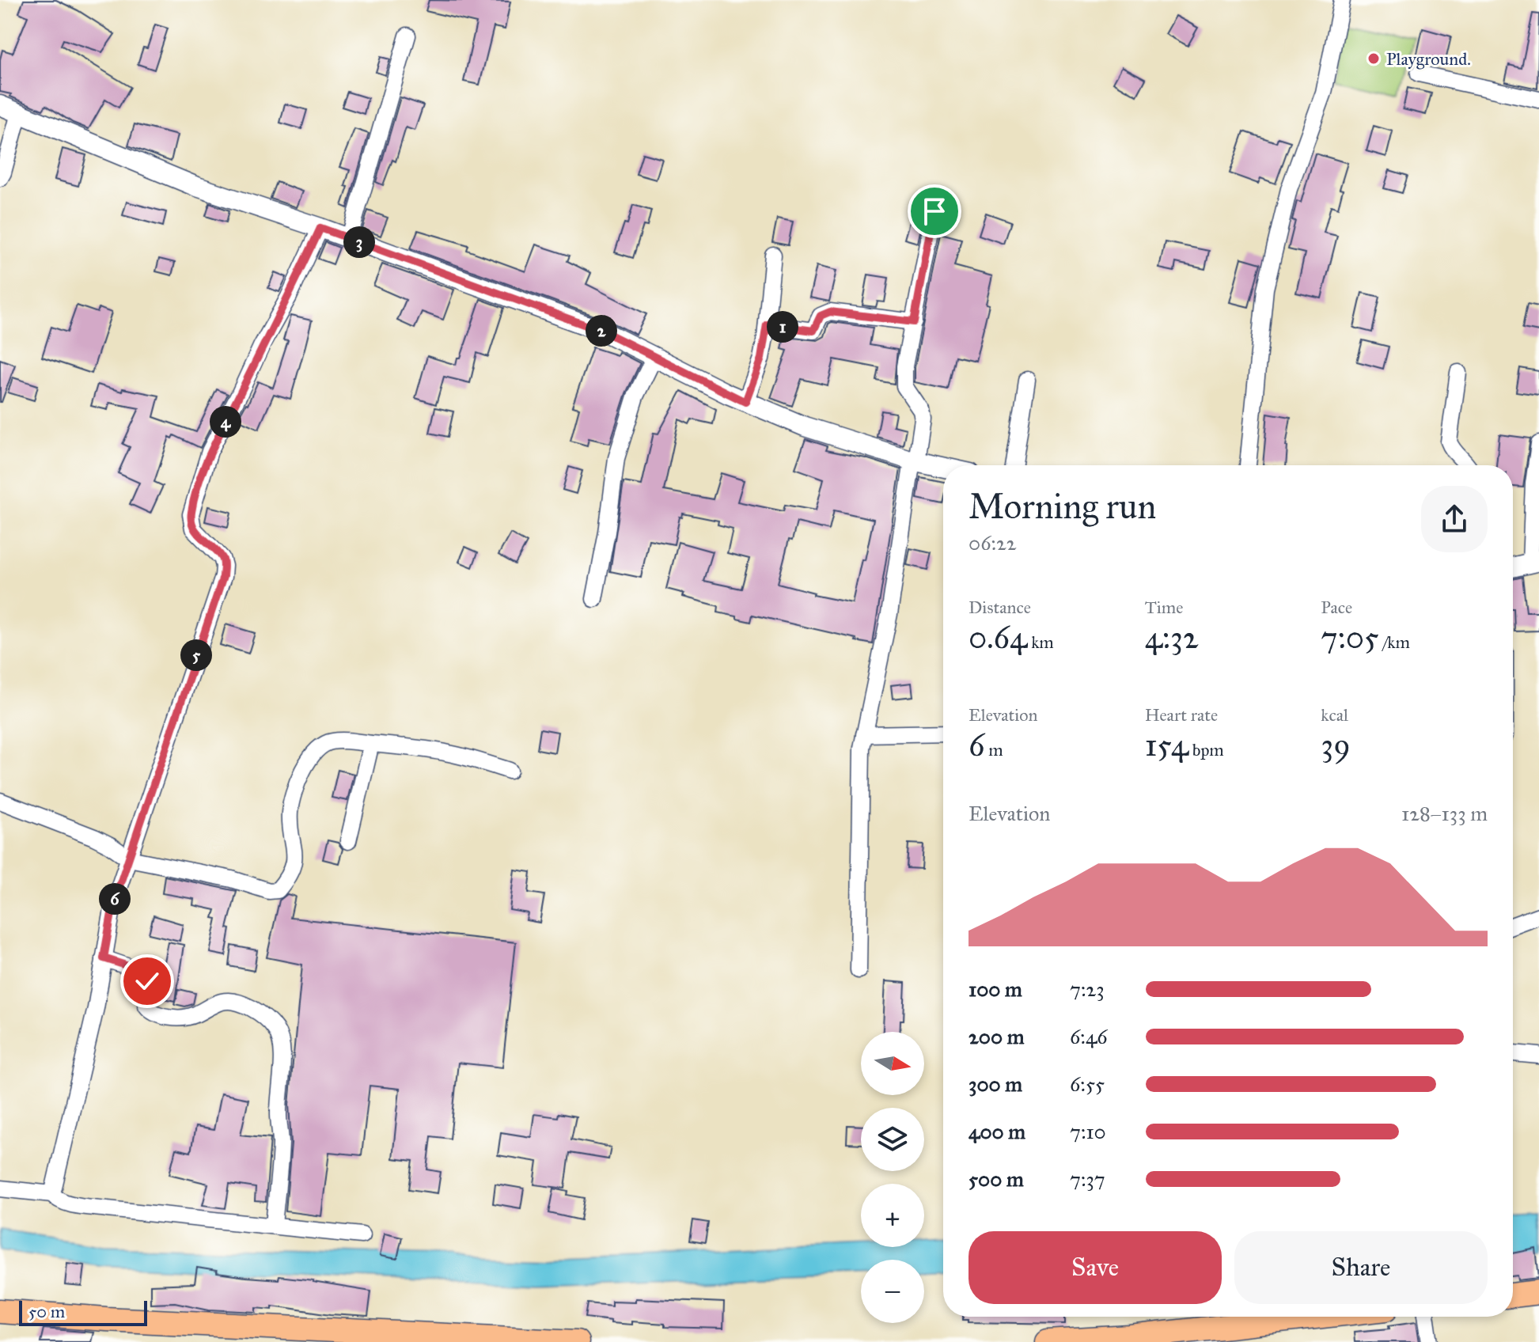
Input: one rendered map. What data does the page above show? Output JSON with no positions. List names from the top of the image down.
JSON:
{
  "places": ["Playground."],
  "scale_bar": "50 m",
  "north": "right",
  "page": {
    "pins": [
      "3",
      "1",
      "2",
      "4",
      "5",
      "6"
    ],
    "heading": ["Morning run", "06:22"],
    "stats": [
      ["Distance", "0.64 km"],
      ["Time", "4:32"],
      ["Pace", "7:05 /km"],
      ["Elevation", "6 m"],
      ["Heart rate", "154 bpm"],
      ["kcal", "39"]
    ],
    "chart": ["Elevation", "128–133 m"],
    "list": [
      {
        "name": "100 m",
        "note": "7:23"
      },
      {
        "name": "200 m",
        "note": "6:46"
      },
      {
        "name": "300 m",
        "note": "6:55"
      },
      {
        "name": "400 m",
        "note": "7:10"
      },
      {
        "name": "500 m",
        "note": "7:37"
      }
    ],
    "map_buttons": ["+", "−"],
    "buttons": ["Save", "Share"],
    "scale": "50 m"
  }
}
